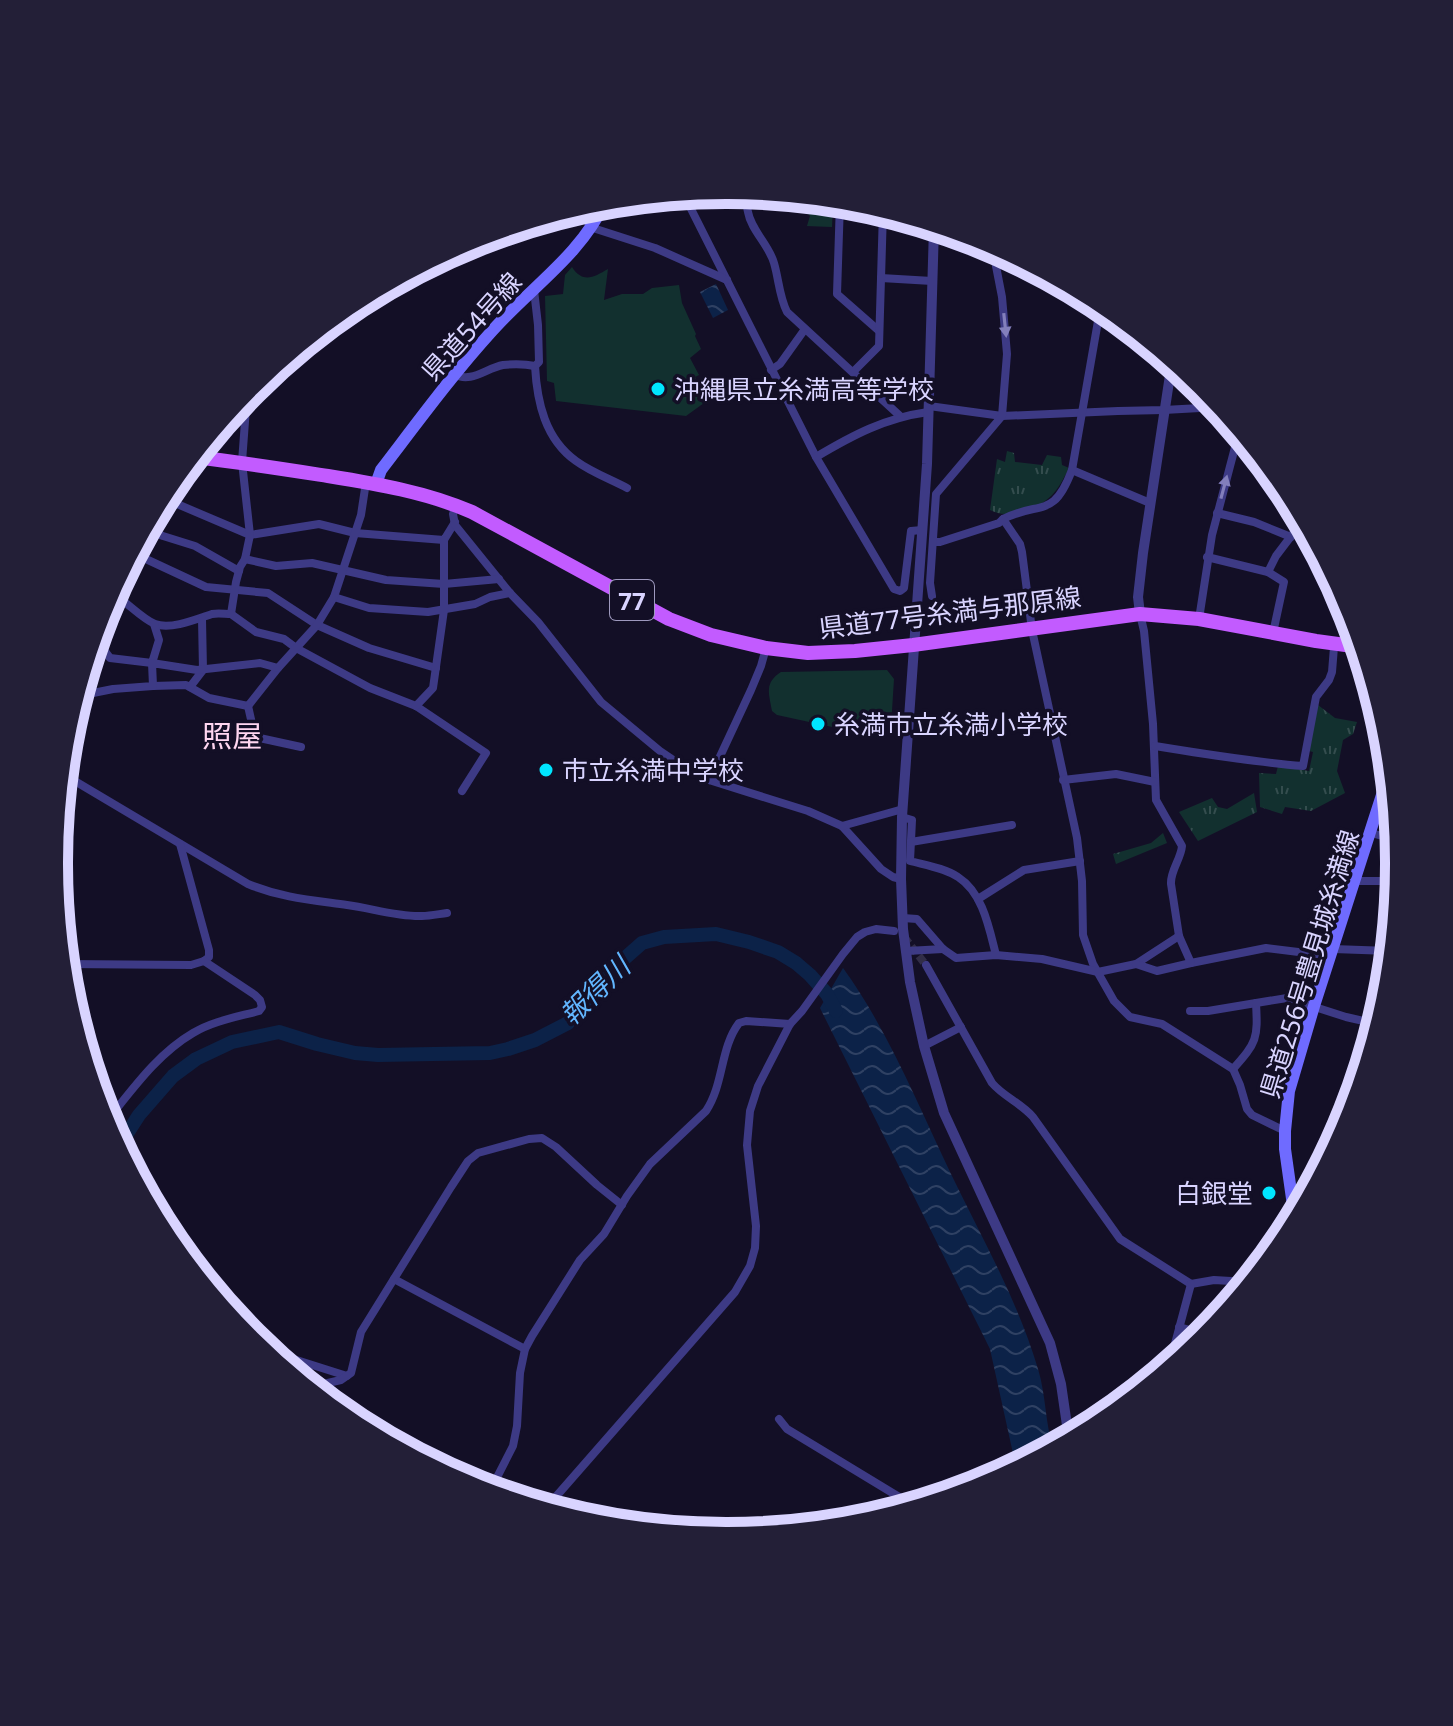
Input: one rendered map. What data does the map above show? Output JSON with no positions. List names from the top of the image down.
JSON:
{
  "streets": {
    "main road": [
      "県道54号線",
      "77",
      "県道77号糸満与那原線",
      "県道256号豊見城糸満線"
    ]
  },
  "crossings": [
    ["県道54号線", "県道77号糸満与那原線"]
  ],
  "districts": ["照屋"],
  "water": ["報得川"],
  "places": [
    "沖縄県立糸満高等学校",
    "糸満市立糸満小学校",
    "市立糸満中学校",
    "白銀堂"
  ]
}
